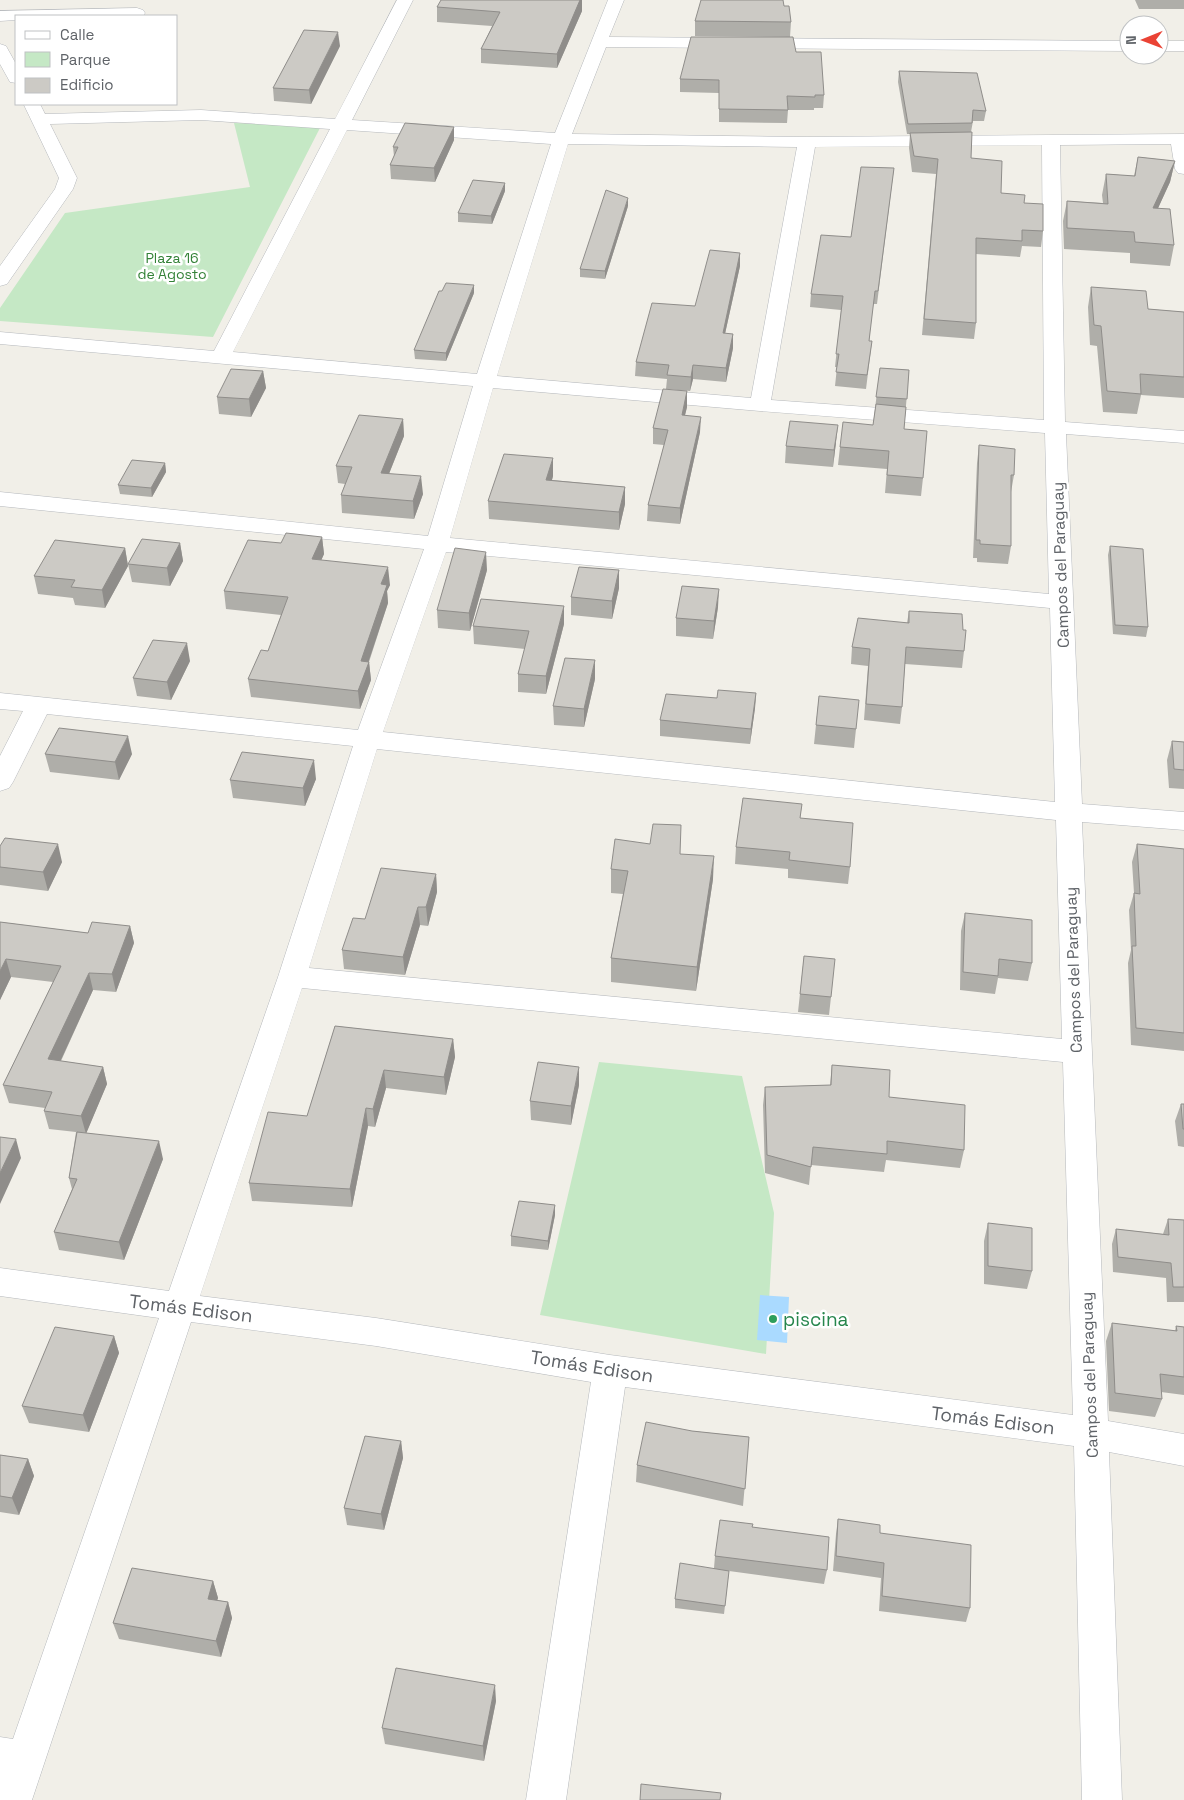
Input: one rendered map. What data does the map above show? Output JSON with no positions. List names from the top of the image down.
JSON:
{
  "streets": {
    "street": ["Campos del Paraguay", "Tomás Edison"]
  },
  "crossings": [
    ["Campos del Paraguay", "Tomás Edison"]
  ],
  "parks": ["Plaza 16 de Agosto"],
  "places": ["piscina"],
  "legend": ["Calle", "Parque", "Edificio"],
  "north": "left"
}
